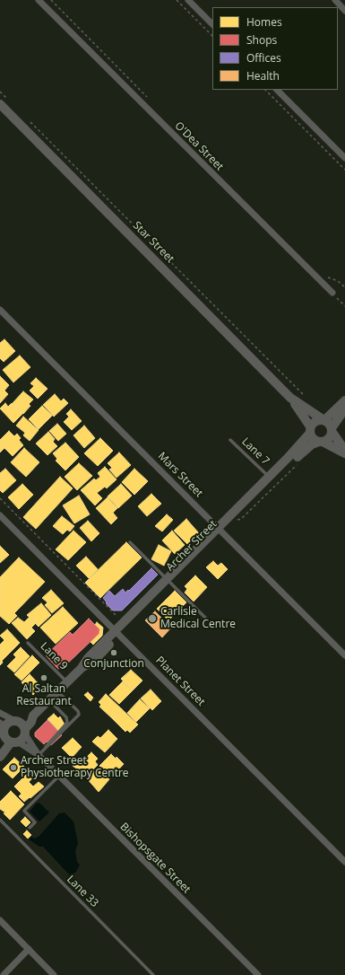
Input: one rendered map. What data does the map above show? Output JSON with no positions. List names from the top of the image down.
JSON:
{
  "streets": {
    "main road": ["Star Street", "Archer Street"],
    "street": [
      "O'Dea Street",
      "Mars Street",
      "Planet Street",
      "Bishopsgate Street"
    ],
    "lane": ["Lane 7", "Lane 9", "Lane 33"]
  },
  "crossings": [
    ["Star Street", "Archer Street"],
    ["Lane 7", "Archer Street"],
    ["Mars Street", "Archer Street"],
    ["Archer Street", "Lane 9"],
    ["Archer Street", "Planet Street"],
    ["Archer Street", "Bishopsgate Street"]
  ],
  "places": [
    "Carlisle Medical Centre",
    "Conjunction",
    "Al Saltan Restaurant",
    "Archer Street Physiotherapy Centre"
  ],
  "legend": [
    "Homes",
    "Shops",
    "Offices",
    "Health"
  ]
}
